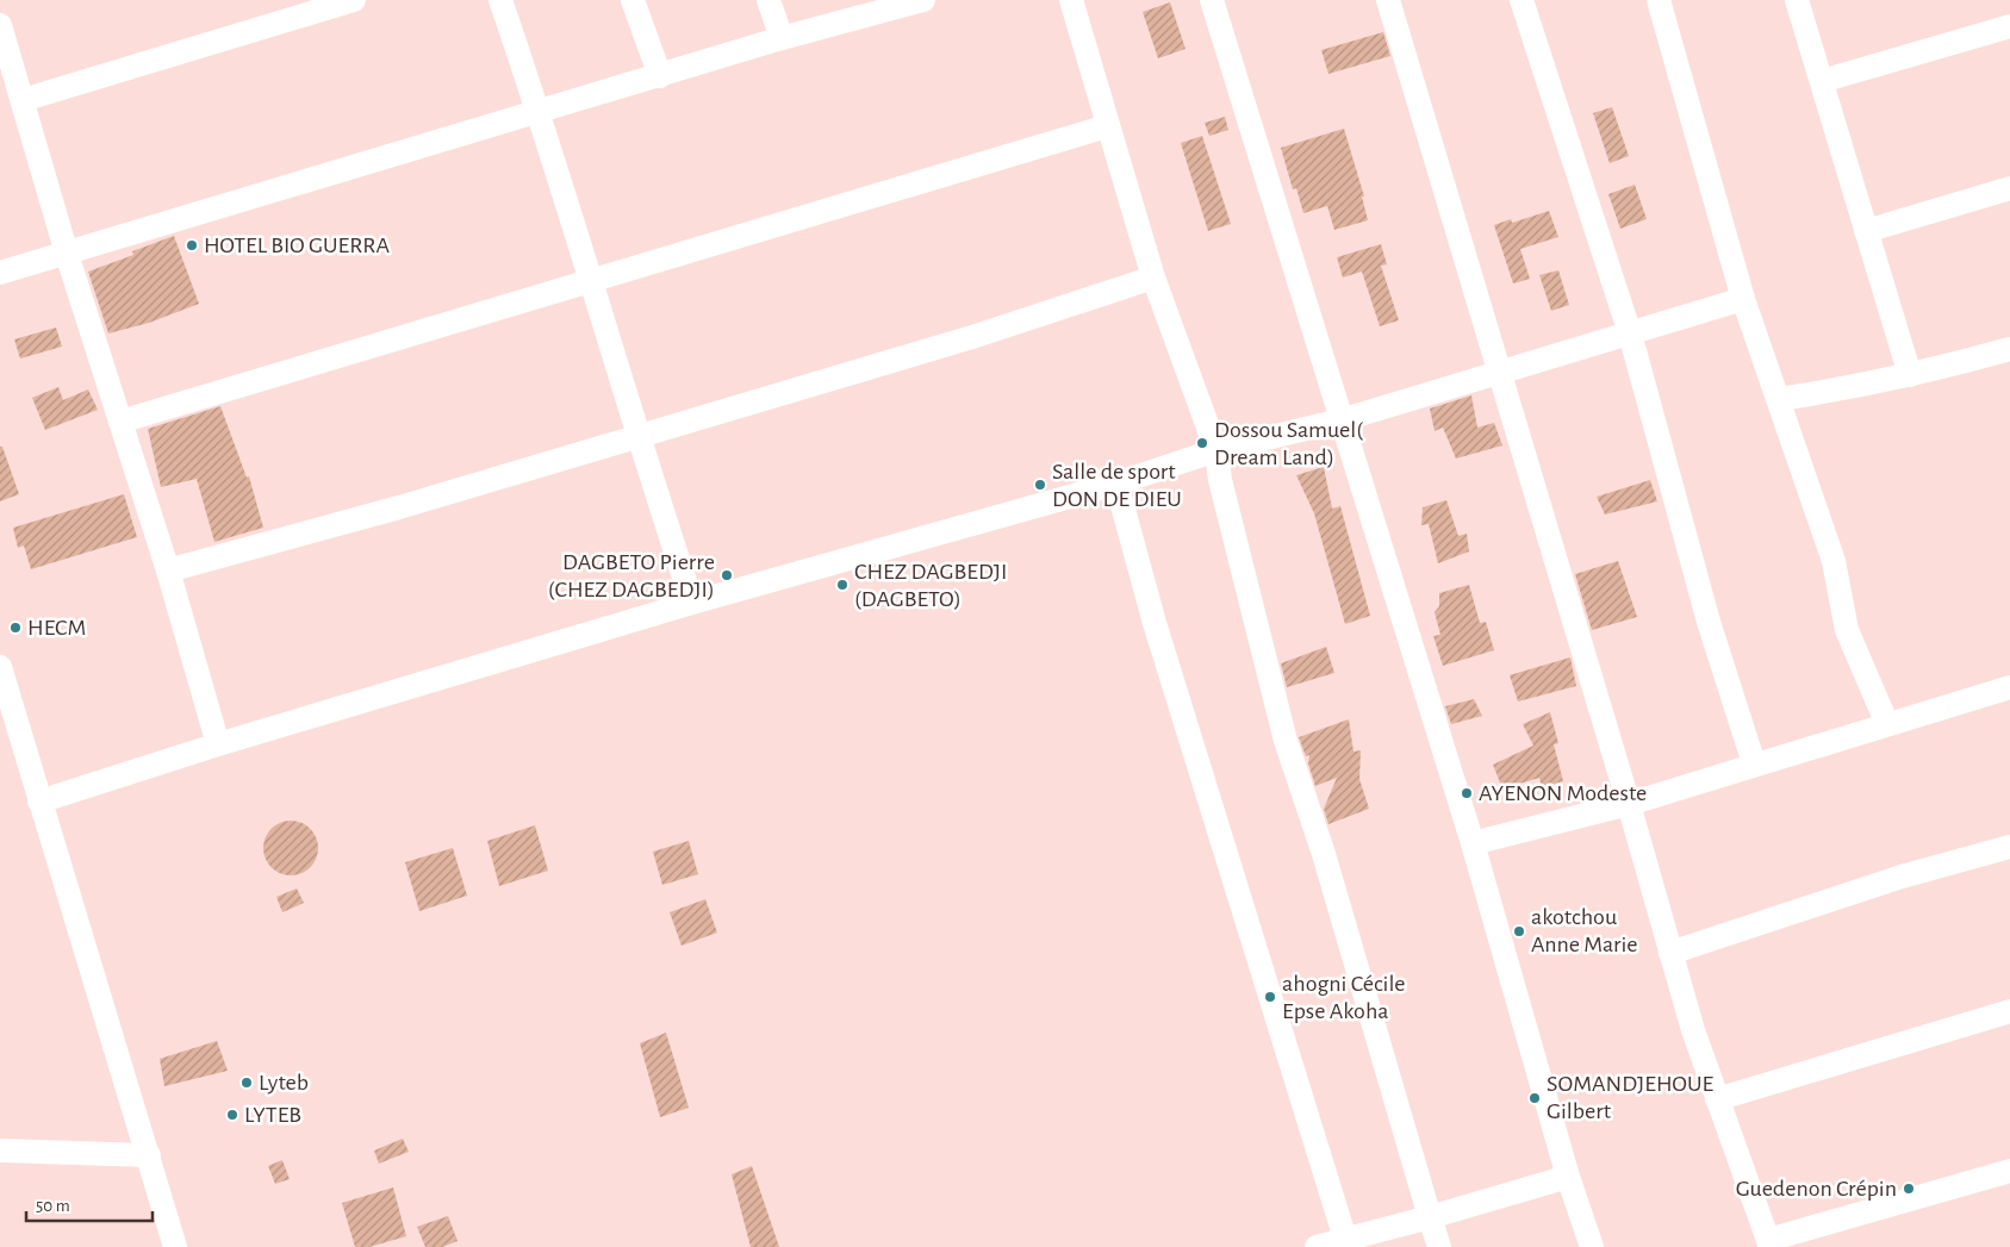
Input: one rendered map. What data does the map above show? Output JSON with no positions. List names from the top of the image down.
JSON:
{
  "places": [
    "HOTEL BIO GUERRA",
    "Dossou Samuel( Dream Land)",
    "Salle de sport DON DE DIEU",
    "DAGBETO Pierre (CHEZ DAGBEDJI)",
    "CHEZ DAGBEDJI (DAGBETO)",
    "HECM",
    "AYENON Modeste",
    "akotchou Anne Marie",
    "ahogni Cécile Epse Akoha",
    "Lyteb",
    "SOMANDJEHOUE Gilbert",
    "LYTEB",
    "Guedenon Crépin"
  ],
  "scale_bar": "50 m"
}
